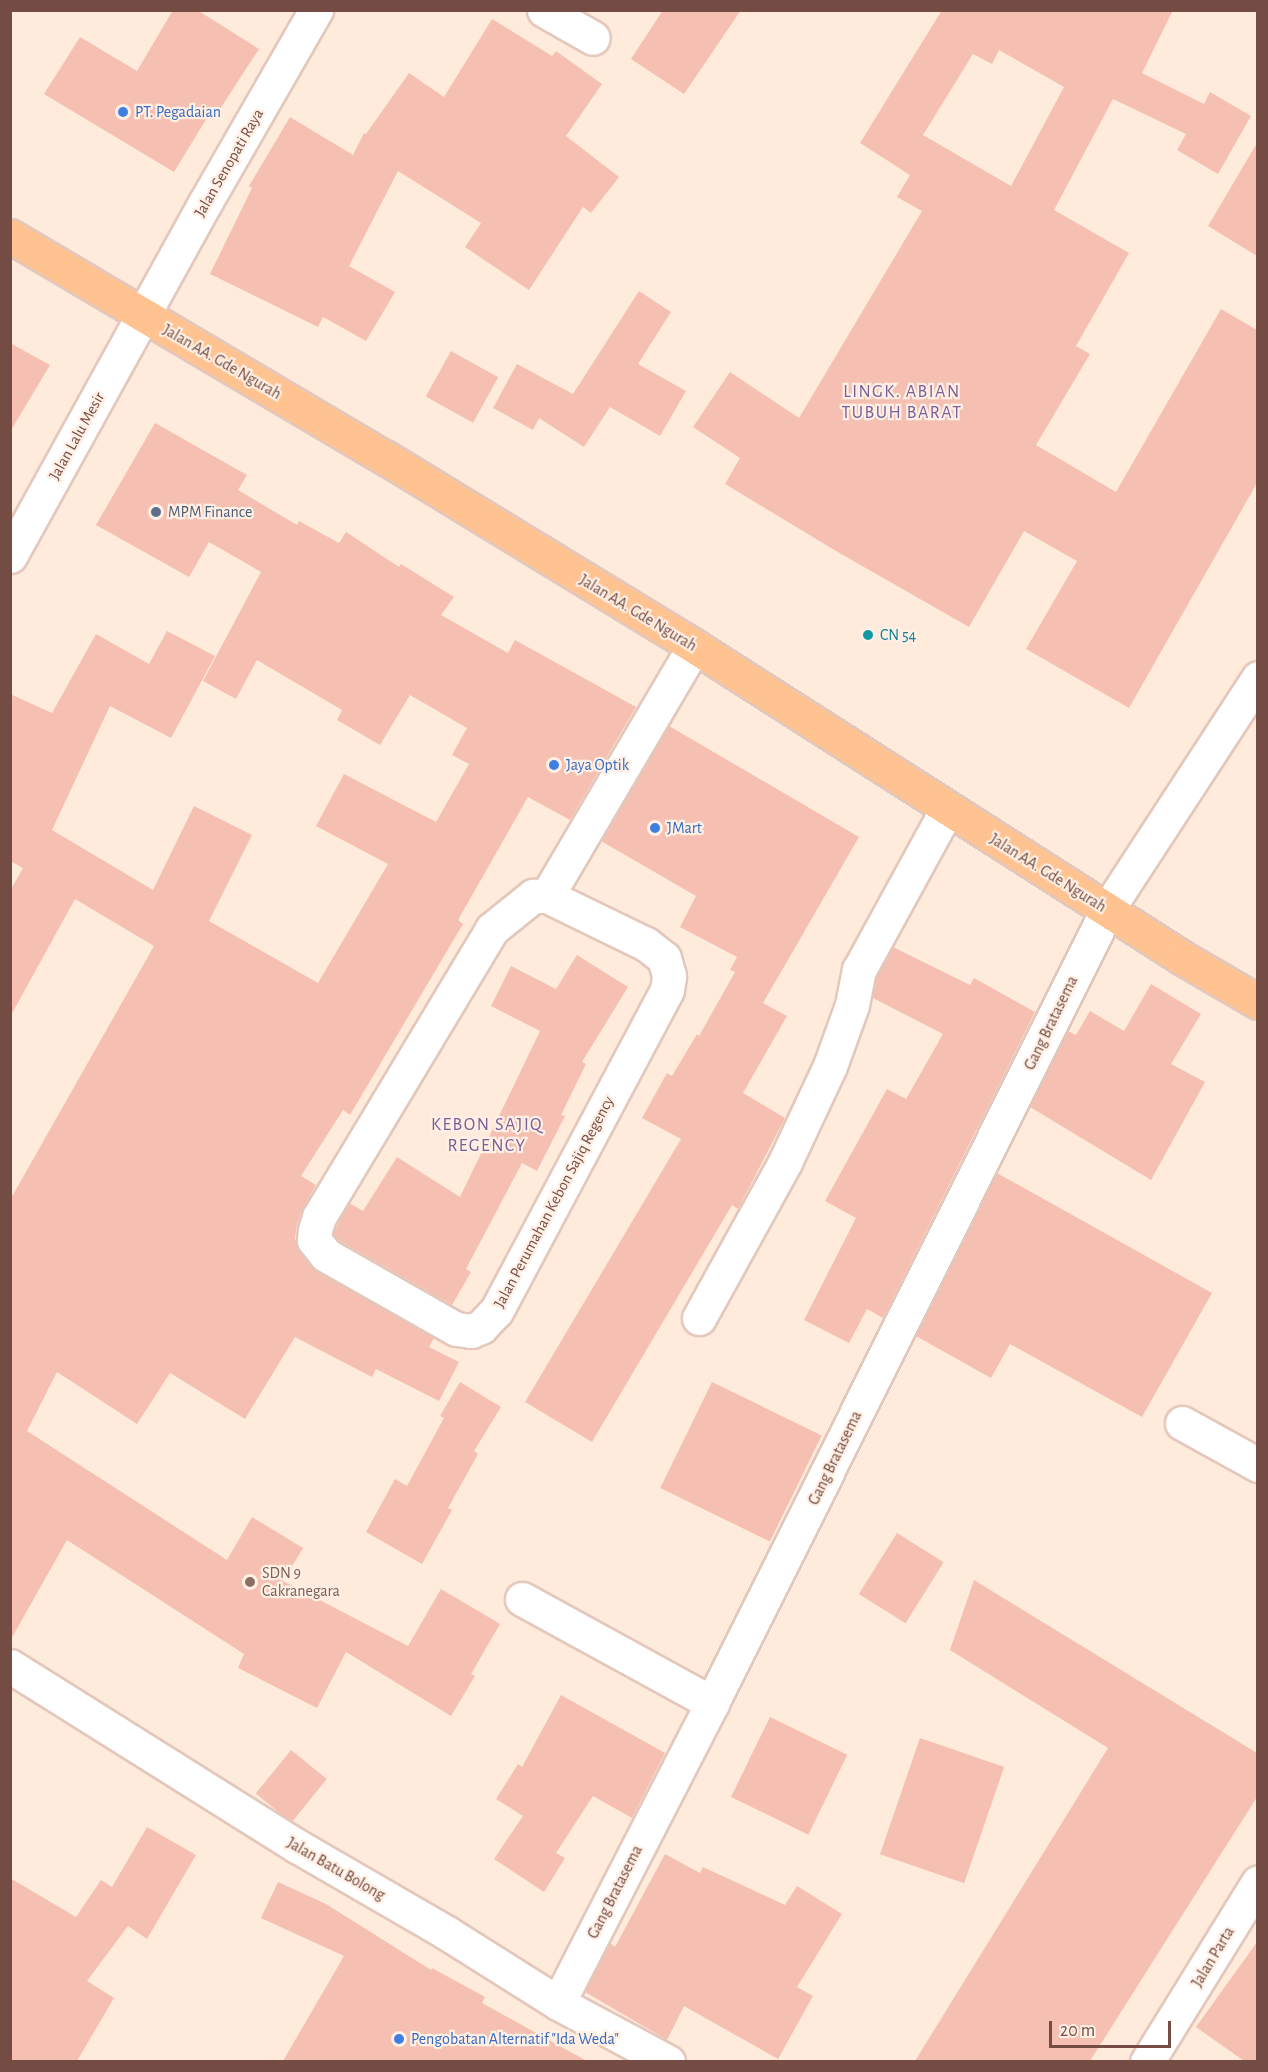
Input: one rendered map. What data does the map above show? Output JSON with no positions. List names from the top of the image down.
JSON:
{
  "streets": {
    "main road": ["Jalan AA. Gde Ngurah"],
    "street": [
      "Jalan Senopati Raya",
      "Jalan Lalu Mesir",
      "Gang Bratasema",
      "Jalan Perumahan Kebon Sajiq Regency",
      "Jalan Batu Bolong",
      "Jalan Parta"
    ]
  },
  "crossings": [
    ["Jalan Senopati Raya", "Jalan AA. Gde Ngurah"],
    ["Jalan Senopati Raya", "Jalan Lalu Mesir"],
    ["Jalan AA. Gde Ngurah", "Jalan Lalu Mesir"],
    ["Jalan AA. Gde Ngurah", "Gang Bratasema"],
    ["Gang Bratasema", "Jalan Batu Bolong"]
  ],
  "districts": ["LINGK. ABIAN TUBUH BARAT", "KEBON SAJIQ REGENCY"],
  "places": [
    "PT. Pegadaian",
    "MPM Finance",
    "CN 54",
    "Jaya Optik",
    "JMart",
    "SDN 9 Cakranegara",
    "Pengobatan Alternatif \"Ida Weda\""
  ],
  "scale_bar": "20 m"
}
